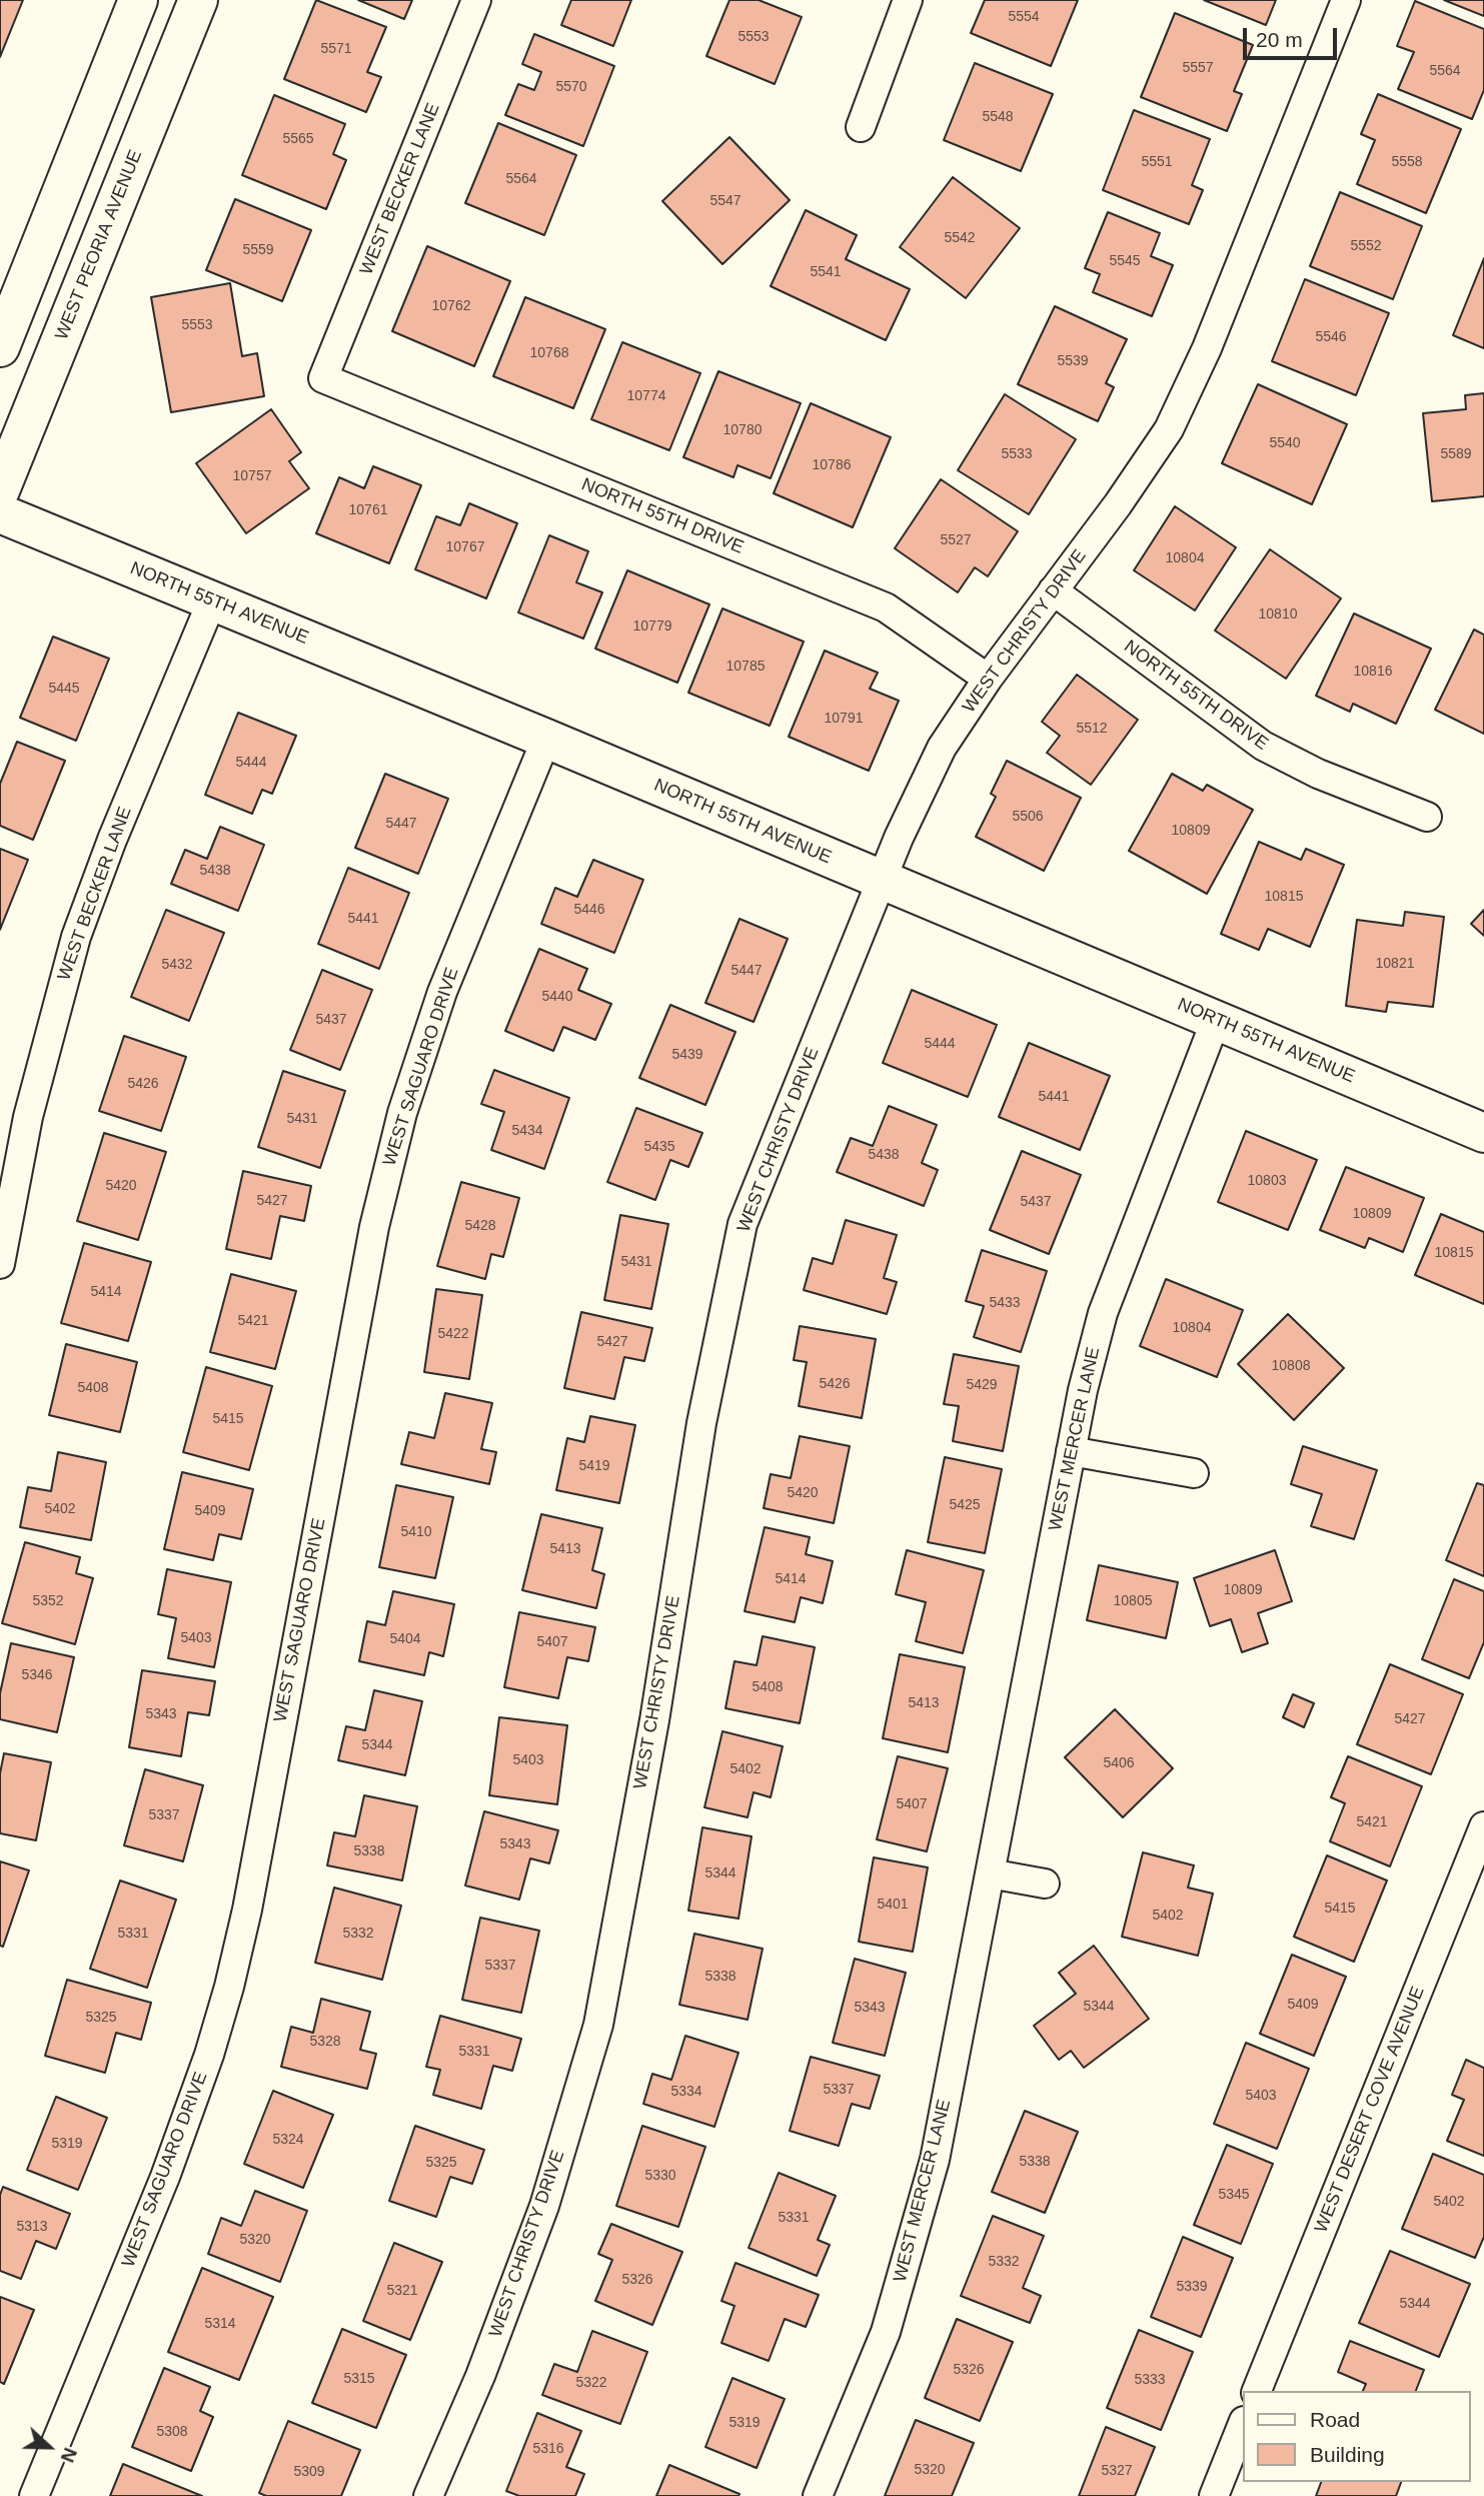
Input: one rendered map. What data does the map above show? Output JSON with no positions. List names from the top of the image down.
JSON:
{
  "streets": {
    "street": [
      "WEST BECKER LANE",
      "WEST PEORIA AVENUE",
      "NORTH 55TH DRIVE",
      "NORTH 55TH AVENUE",
      "WEST CHRISTY DRIVE",
      "WEST SAGUARO DRIVE",
      "WEST MERCER LANE",
      "WEST DESERT COVE AVENUE"
    ]
  },
  "crossings": [
    ["WEST BECKER LANE", "NORTH 55TH DRIVE"],
    ["WEST BECKER LANE", "NORTH 55TH AVENUE"],
    ["NORTH 55TH DRIVE", "WEST CHRISTY DRIVE"],
    ["NORTH 55TH AVENUE", "WEST CHRISTY DRIVE"],
    ["NORTH 55TH AVENUE", "WEST SAGUARO DRIVE"],
    ["NORTH 55TH AVENUE", "WEST MERCER LANE"]
  ],
  "house_numbers": [
    "5554",
    "5553",
    "5571",
    "5557",
    "5564",
    "5570",
    "5548",
    "5565",
    "5551",
    "5558",
    "5564",
    "5547",
    "5542",
    "5552",
    "5559",
    "5545",
    "5541",
    "10762",
    "5553",
    "5546",
    "10768",
    "5539",
    "10774",
    "10780",
    "5540",
    "5533",
    "5589",
    "10786",
    "10757",
    "10761",
    "5527",
    "10767",
    "10804",
    "10810",
    "10779",
    "10785",
    "10816",
    "5445",
    "10791",
    "5512",
    "5444",
    "5506",
    "5447",
    "10809",
    "5438",
    "10815",
    "5446",
    "5441",
    "10821",
    "5432",
    "5447",
    "5440",
    "5437",
    "5444",
    "5439",
    "5426",
    "5441",
    "5431",
    "5434",
    "5435",
    "5438",
    "10803",
    "5420",
    "5427",
    "5437",
    "10809",
    "5428",
    "10815",
    "5431",
    "5414",
    "5433",
    "5421",
    "10804",
    "5422",
    "5427",
    "10808",
    "5426",
    "5429",
    "5408",
    "5415",
    "5419",
    "5420",
    "5425",
    "5402",
    "5409",
    "5410",
    "5413",
    "5414",
    "10809",
    "5352",
    "10805",
    "5403",
    "5404",
    "5407",
    "5346",
    "5408",
    "5413",
    "5343",
    "5427",
    "5344",
    "5403",
    "5406",
    "5402",
    "5407",
    "5337",
    "5421",
    "5343",
    "5338",
    "5344",
    "5401",
    "5415",
    "5402",
    "5331",
    "5332",
    "5337",
    "5338",
    "5409",
    "5344",
    "5343",
    "5325",
    "5328",
    "5331",
    "5337",
    "5334",
    "5403",
    "5324",
    "5319",
    "5338",
    "5325",
    "5330",
    "5345",
    "5402",
    "5331",
    "5313",
    "5320",
    "5332",
    "5326",
    "5339",
    "5321",
    "5344",
    "5314",
    "5326",
    "5315",
    "5333",
    "5322",
    "5319",
    "5308",
    "5316",
    "5320",
    "5327",
    "5309"
  ],
  "legend": ["Road", "Building"],
  "scale_bar": "20 m",
  "north": "right"
}
